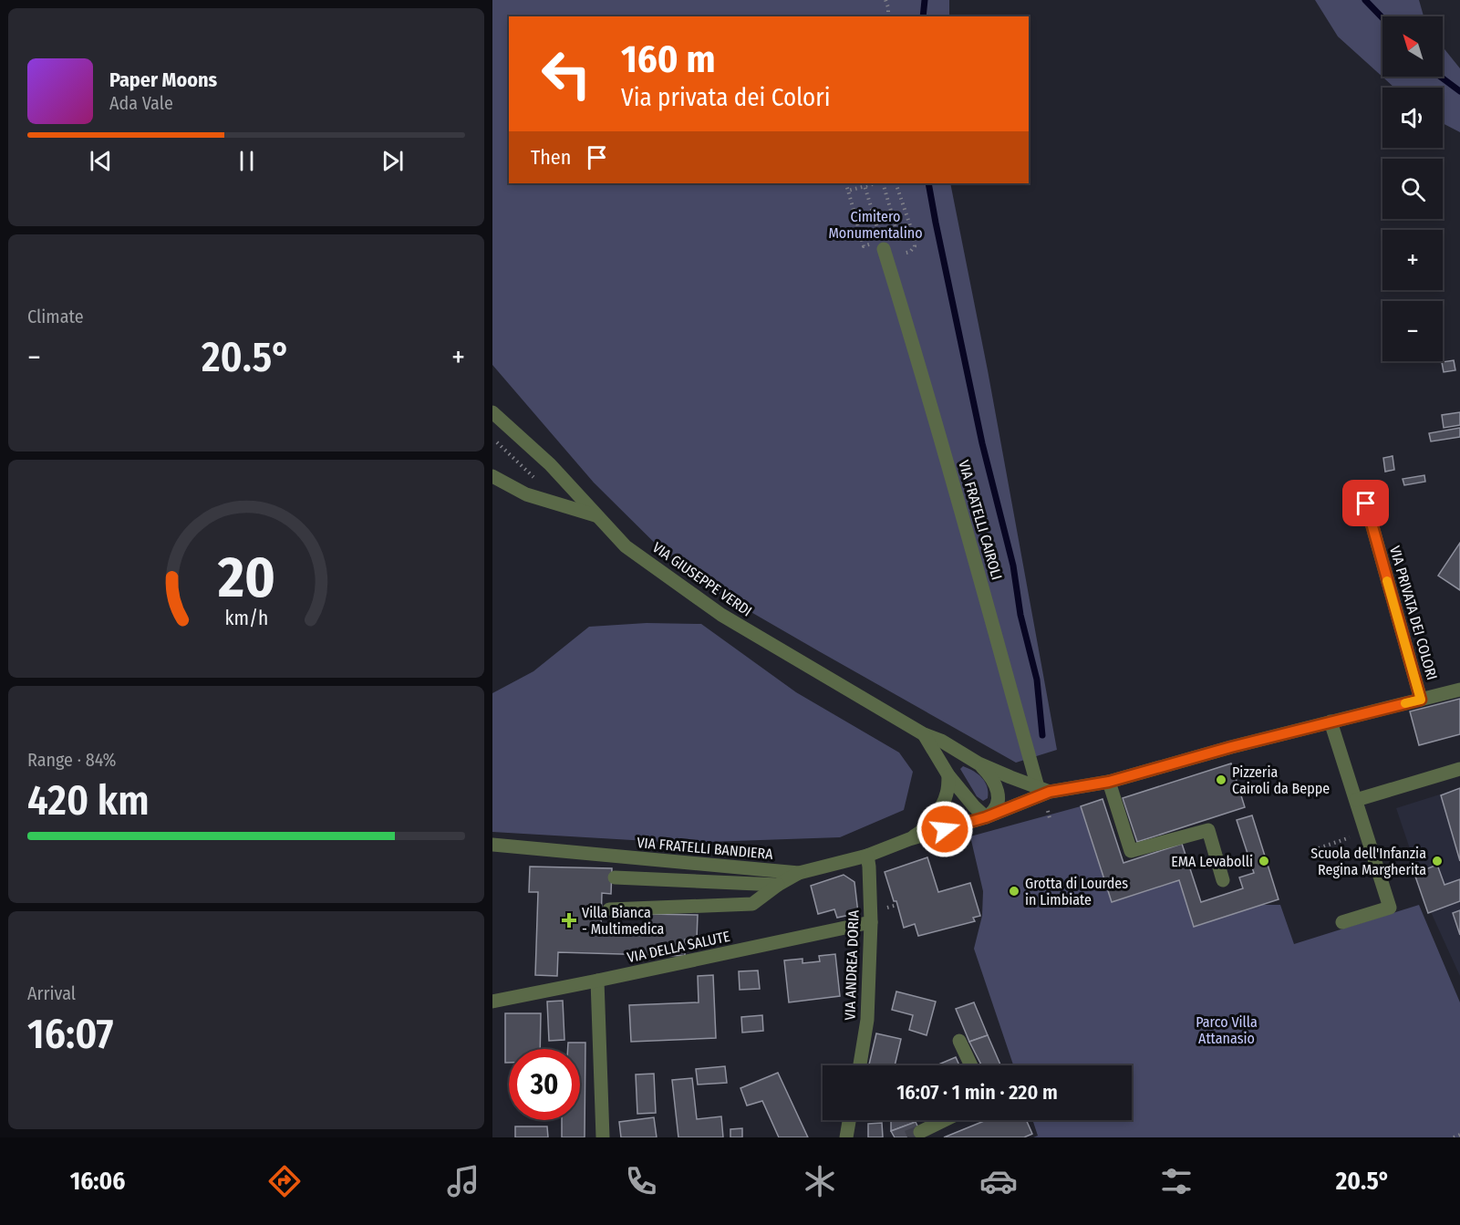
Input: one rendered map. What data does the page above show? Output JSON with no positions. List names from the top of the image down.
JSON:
{
  "streets": {
    "street": [
      "VIA FRATELLI CAIROLI",
      "VIA GIUSEPPE VERDI",
      "VIA PRIVATA DEI COLORI",
      "VIA FRATELLI BANDIERA",
      "VIA DELLA SALUTE",
      "VIA ANDREA DORIA"
    ]
  },
  "crossings": [
    ["VIA FRATELLI CAIROLI", "VIA GIUSEPPE VERDI"],
    ["VIA FRATELLI BANDIERA", "VIA ANDREA DORIA"],
    ["VIA DELLA SALUTE", "VIA ANDREA DORIA"]
  ],
  "parks": ["Cimitero Monumentalino", "Parco Villa Attanasio"],
  "places": {
    "other": [
      "Pizzeria Cairoli da Beppe",
      "EMA Levabolli",
      "Scuola dell'Infanzia Regina Margherita",
      "Grotta di Lourdes in Limbiate"
    ],
    "health": ["Villa Bianca - Multimedica"]
  },
  "north": "top left",
  "page": {
    "map_buttons": ["+", "−"],
    "turn": ["160 m", "Via privata dei Colori"],
    "song": ["Paper Moons", "Ada Vale"],
    "then": "Then",
    "tile": [
      "Climate",
      ["Range · 84%", "420 km"],
      ["Arrival", "16:07"]
    ],
    "heat": ["−", "20.5°", "+"],
    "limit": "30",
    "trip": "16:07 · 1 min · 220 m",
    "tabs": ["16:06", "20.5°"],
    "gauge": ["20", "km/h"]
  }
}
